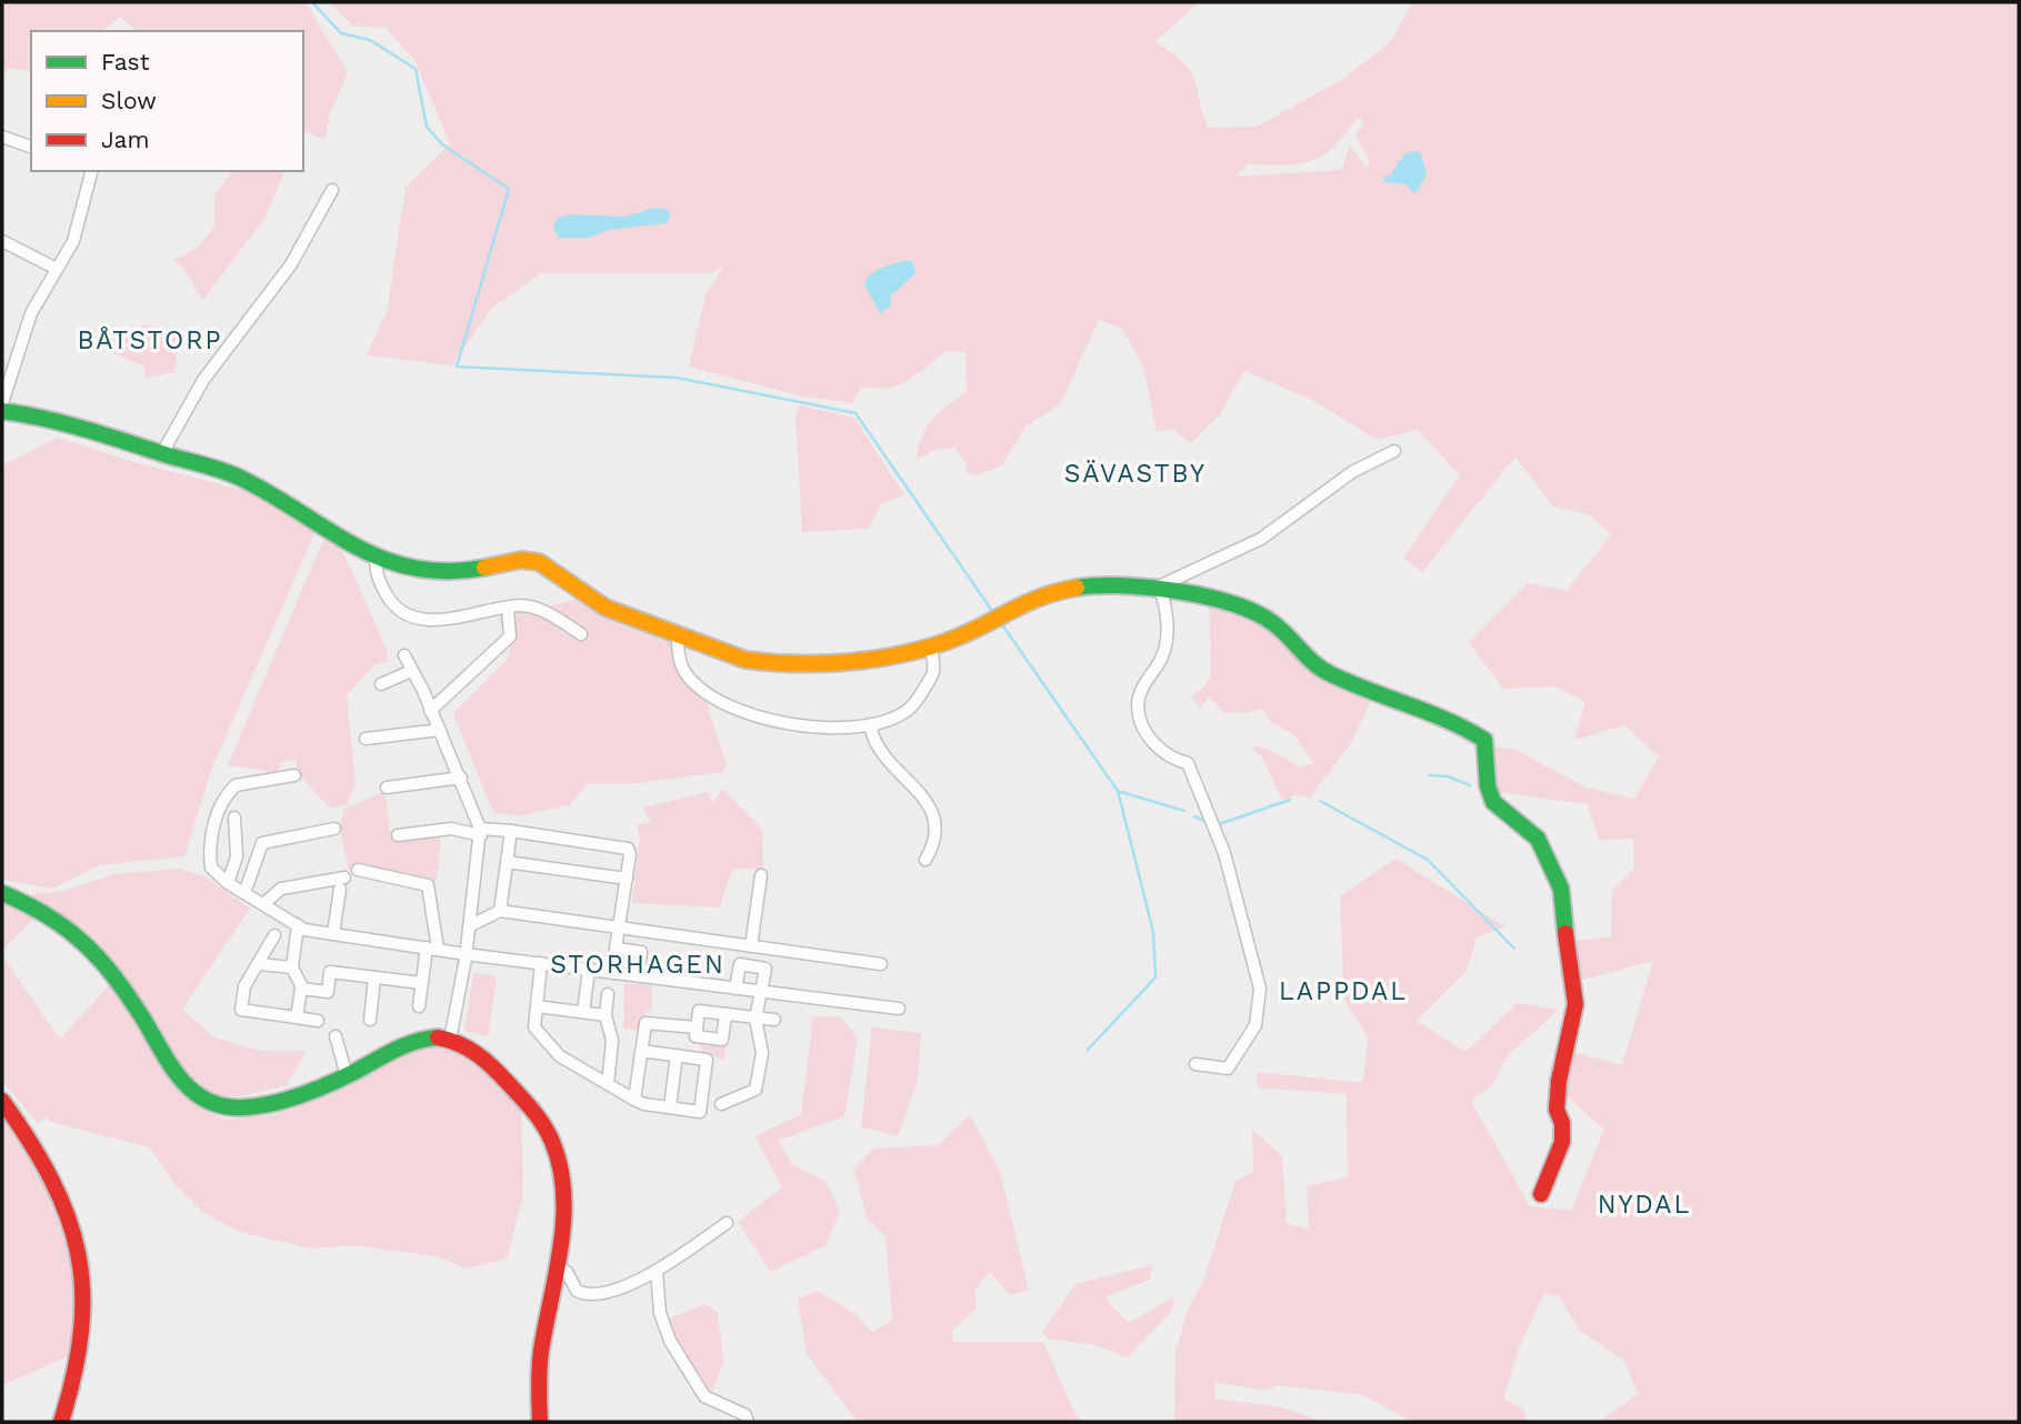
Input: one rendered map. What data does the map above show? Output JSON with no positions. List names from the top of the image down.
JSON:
{
  "districts": [
    "BÅTSTORP",
    "SÄVASTBY",
    "STORHAGEN",
    "LAPPDAL",
    "NYDAL"
  ],
  "legend": ["Fast", "Slow", "Jam"]
}
